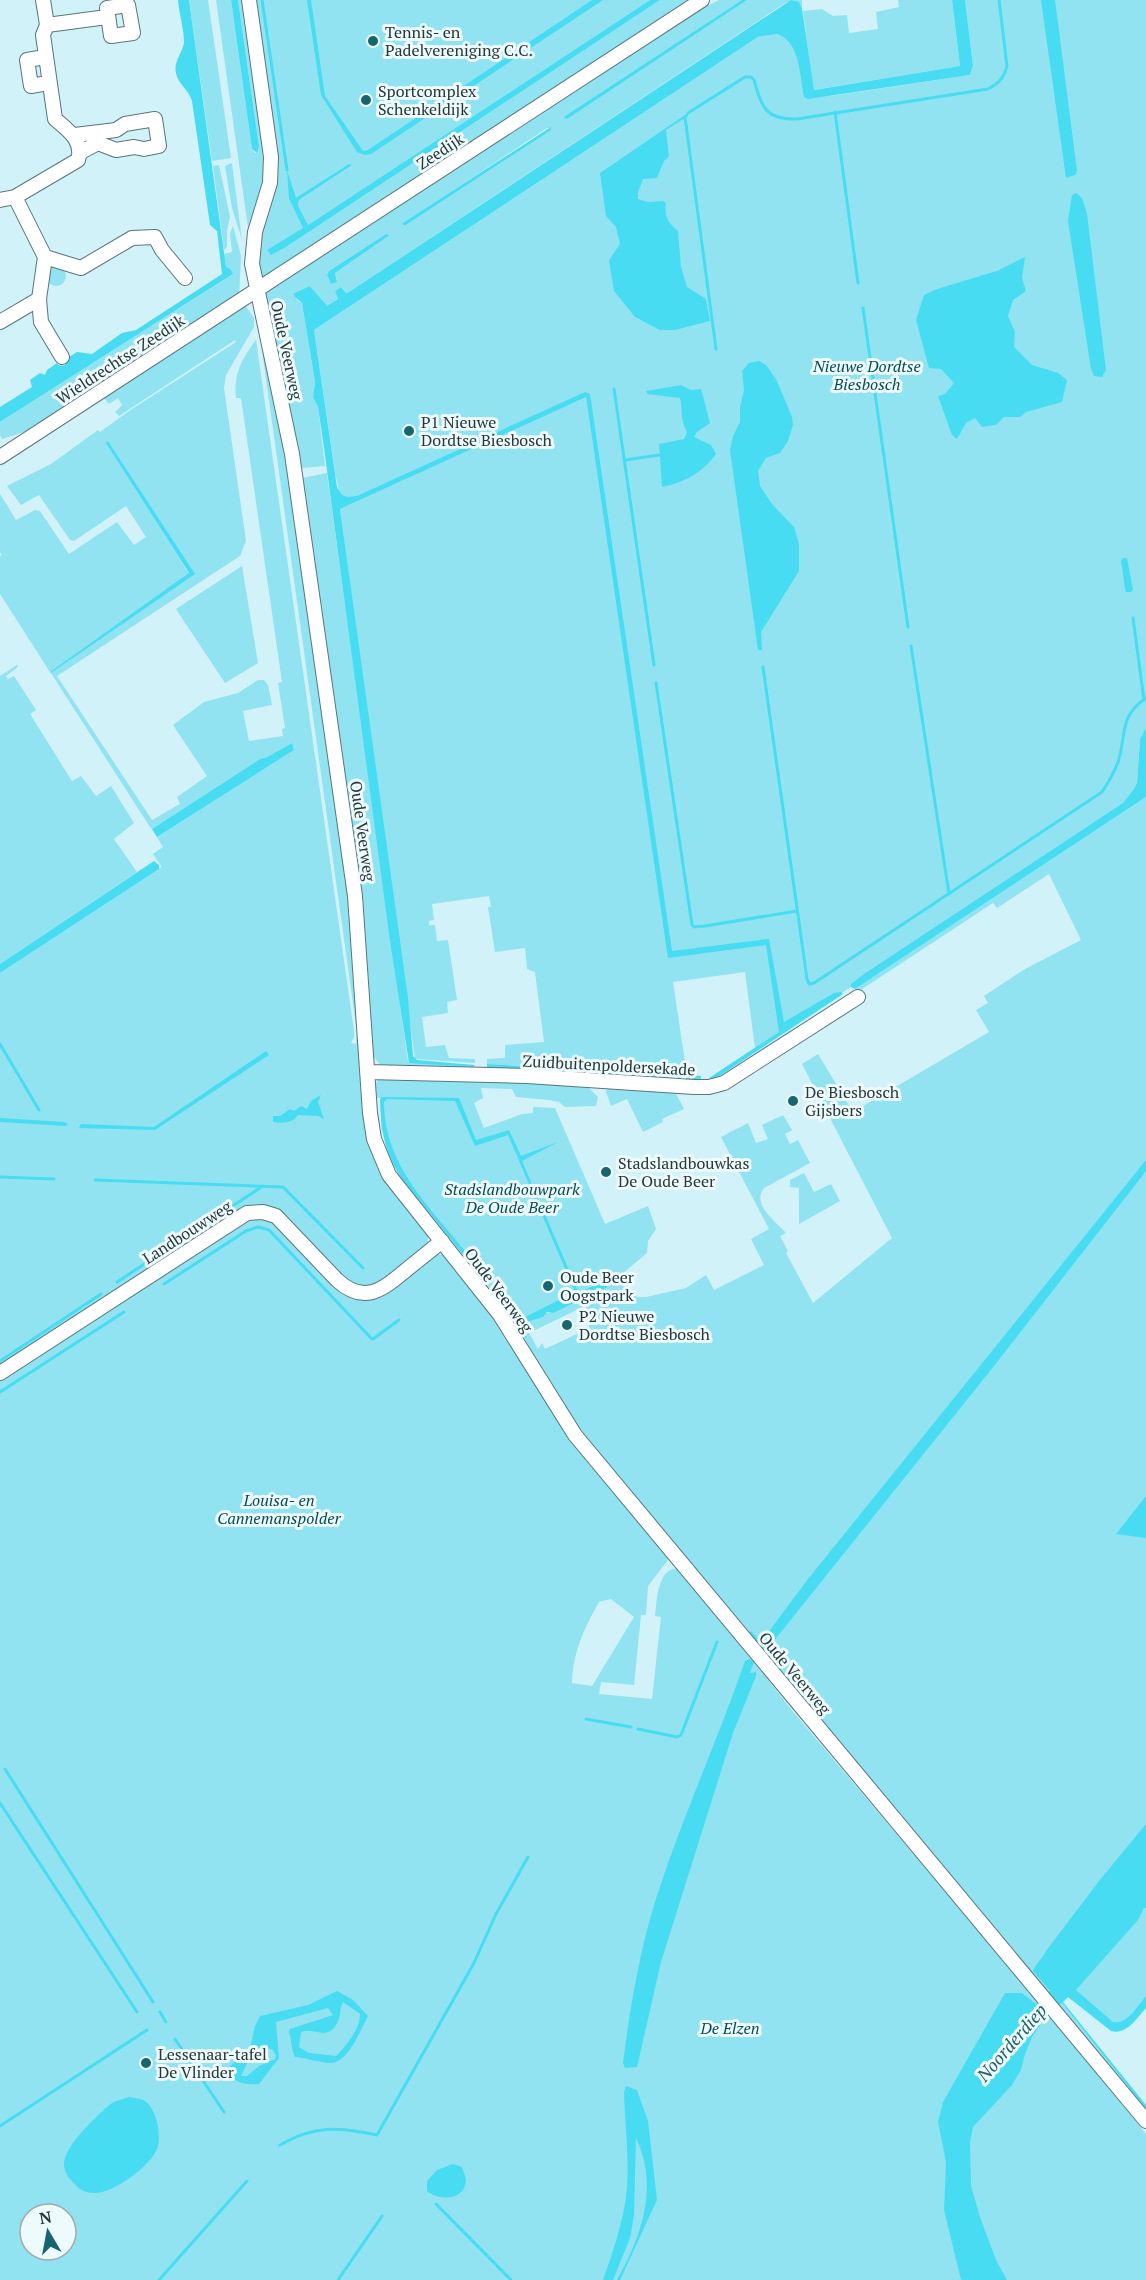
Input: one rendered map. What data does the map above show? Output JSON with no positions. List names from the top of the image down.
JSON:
{
  "streets": {
    "street": [
      "Zeedijk",
      "Oude Veerweg",
      "Wieldrechtse Zeedijk",
      "Zuidbuitenpoldersekade",
      "Landbouwweg"
    ]
  },
  "crossings": [
    ["Zeedijk", "Oude Veerweg"],
    ["Zeedijk", "Wieldrechtse Zeedijk"],
    ["Oude Veerweg", "Wieldrechtse Zeedijk"],
    ["Oude Veerweg", "Zuidbuitenpoldersekade"],
    ["Oude Veerweg", "Landbouwweg"]
  ],
  "water": ["Noorderdiep"],
  "parks": [
    "Nieuwe Dordtse Biesbosch",
    "Stadslandbouwpark De Oude Beer",
    "Louisa- en Cannemanspolder",
    "De Elzen"
  ],
  "places": [
    "Tennis- en Padelvereniging C.C.",
    "Sportcomplex Schenkeldijk",
    "P1 Nieuwe Dordtse Biesbosch",
    "De Biesbosch Gijsbers",
    "Stadslandbouwkas De Oude Beer",
    "Oude Beer Oogstpark",
    "P2 Nieuwe Dordtse Biesbosch",
    "Lessenaar-tafel De Vlinder"
  ],
  "north": "top"
}
